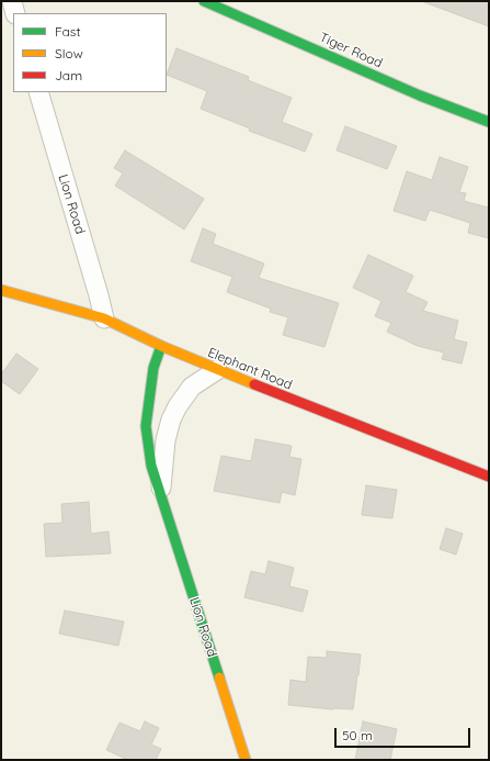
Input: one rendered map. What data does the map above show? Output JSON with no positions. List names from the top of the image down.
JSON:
{
  "streets": {
    "street": ["Tiger Road", "Lion Road", "Elephant Road"]
  },
  "crossings": [
    ["Lion Road", "Elephant Road"]
  ],
  "legend": ["Fast", "Slow", "Jam"],
  "scale_bar": "50 m"
}
